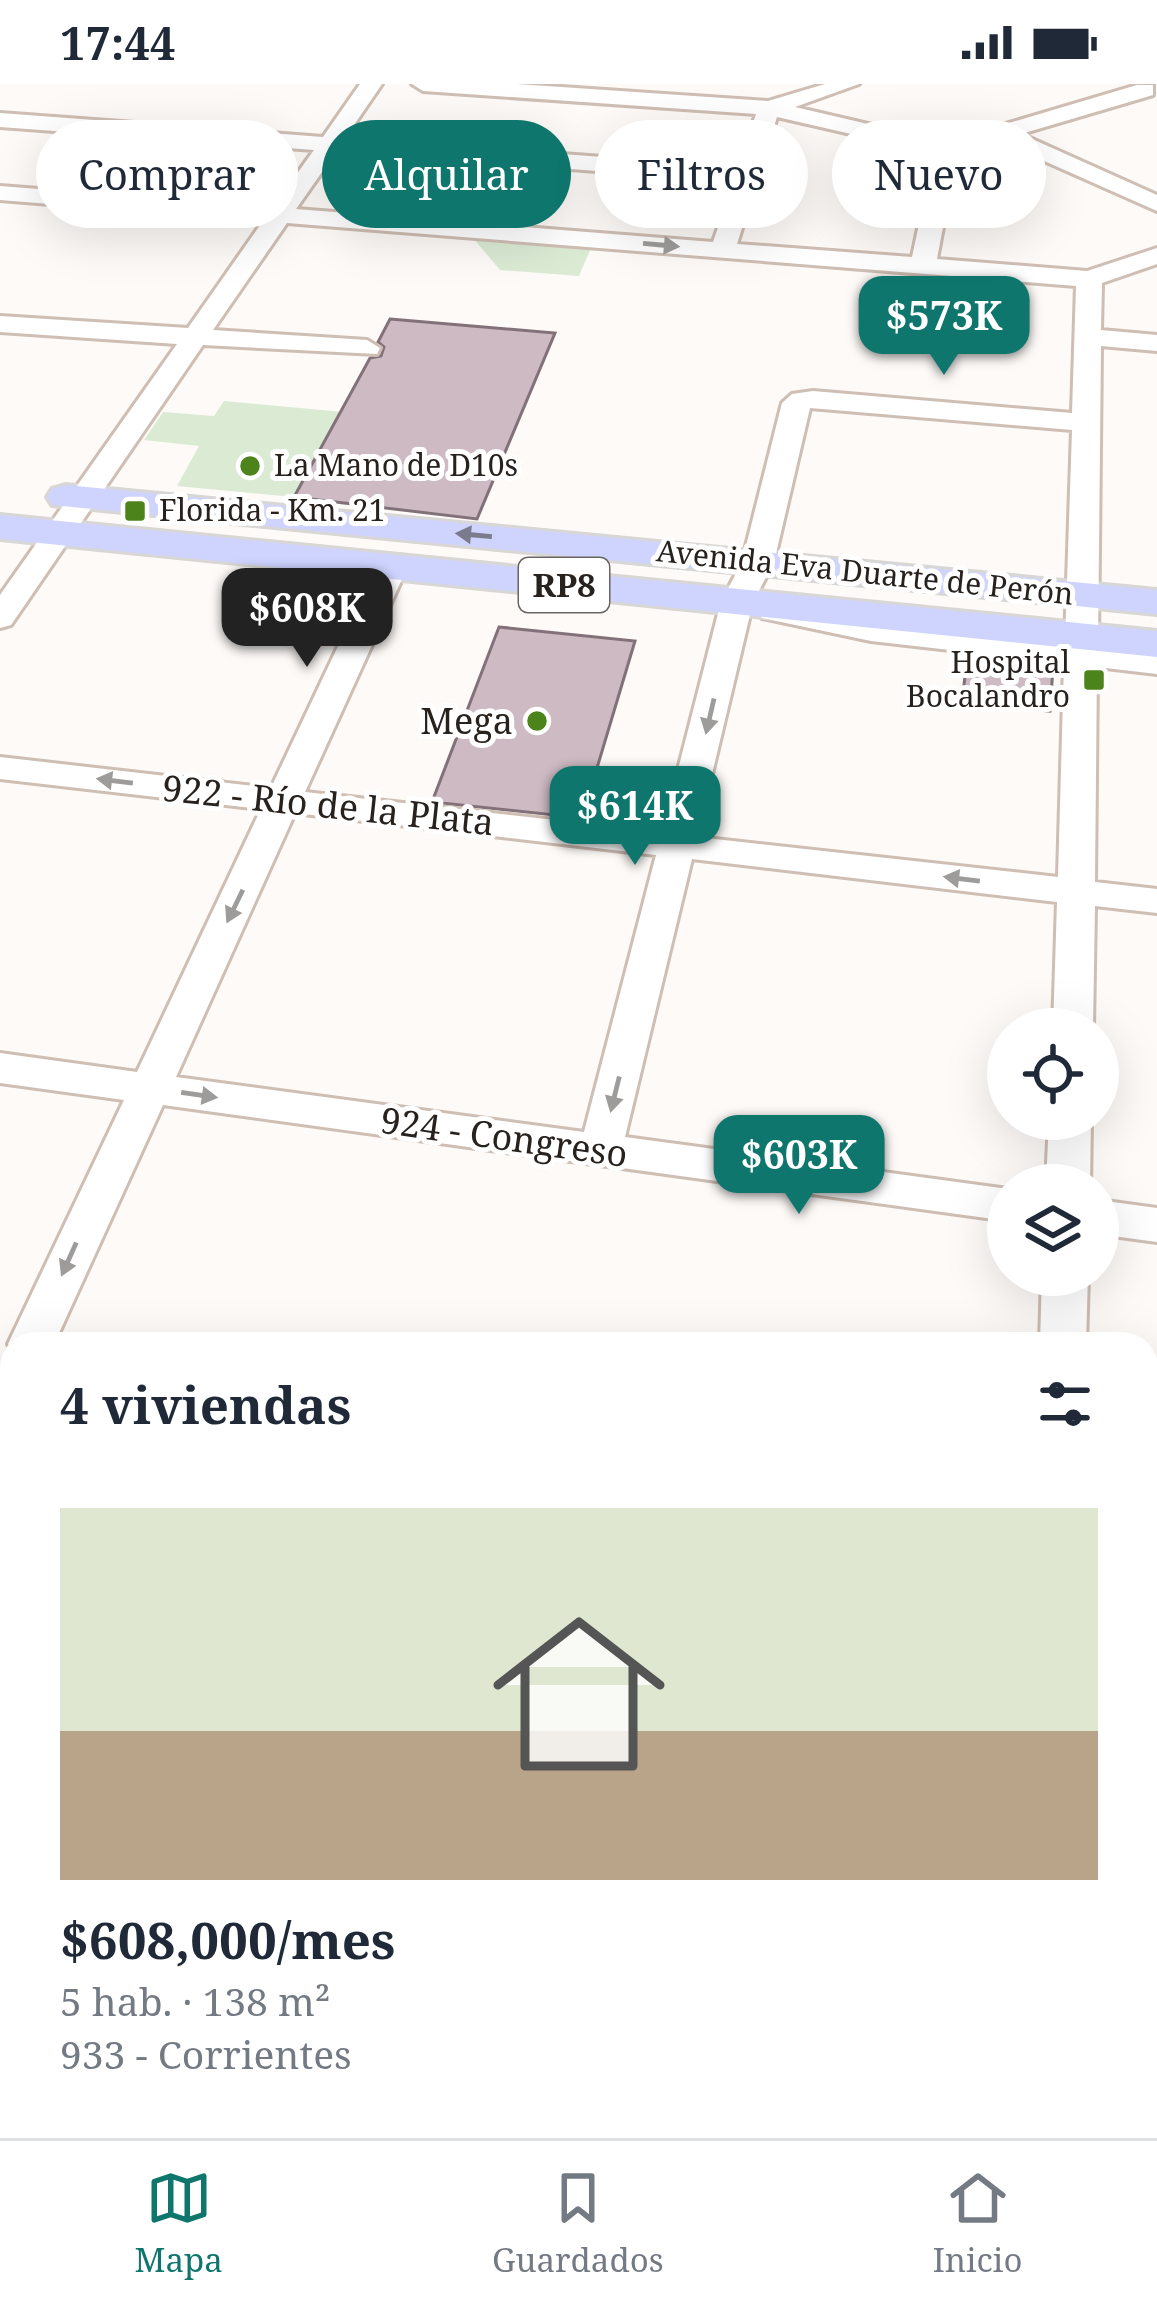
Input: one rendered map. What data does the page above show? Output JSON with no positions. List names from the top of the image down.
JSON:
{
  "streets": {
    "main road": ["Avenida Eva Duarte de Perón", "RP8"],
    "street": ["922 - Río de la Plata", "924 - Congreso"]
  },
  "one_way": ["922 - Río de la Plata", "924 - Congreso"],
  "places": {
    "other": ["La Mano de D10s", "Mega"],
    "transit": ["Florida - Km. 21", "Hospital Bocalandro"]
  },
  "page": {
    "status": "17:44",
    "chip": [
      "Comprar",
      "Alquilar",
      "Filtros",
      "Nuevo"
    ],
    "price": [
      "$573K",
      "$608K",
      "$614K",
      "$603K"
    ],
    "heading": "4 viviendas",
    "list": [
      {
        "name": "$608,000/mes",
        "note": "5 hab. · 138 m² · 933 - Corrientes"
      }
    ],
    "tabs": ["Mapa", "Guardados", "Inicio"]
  }
}
